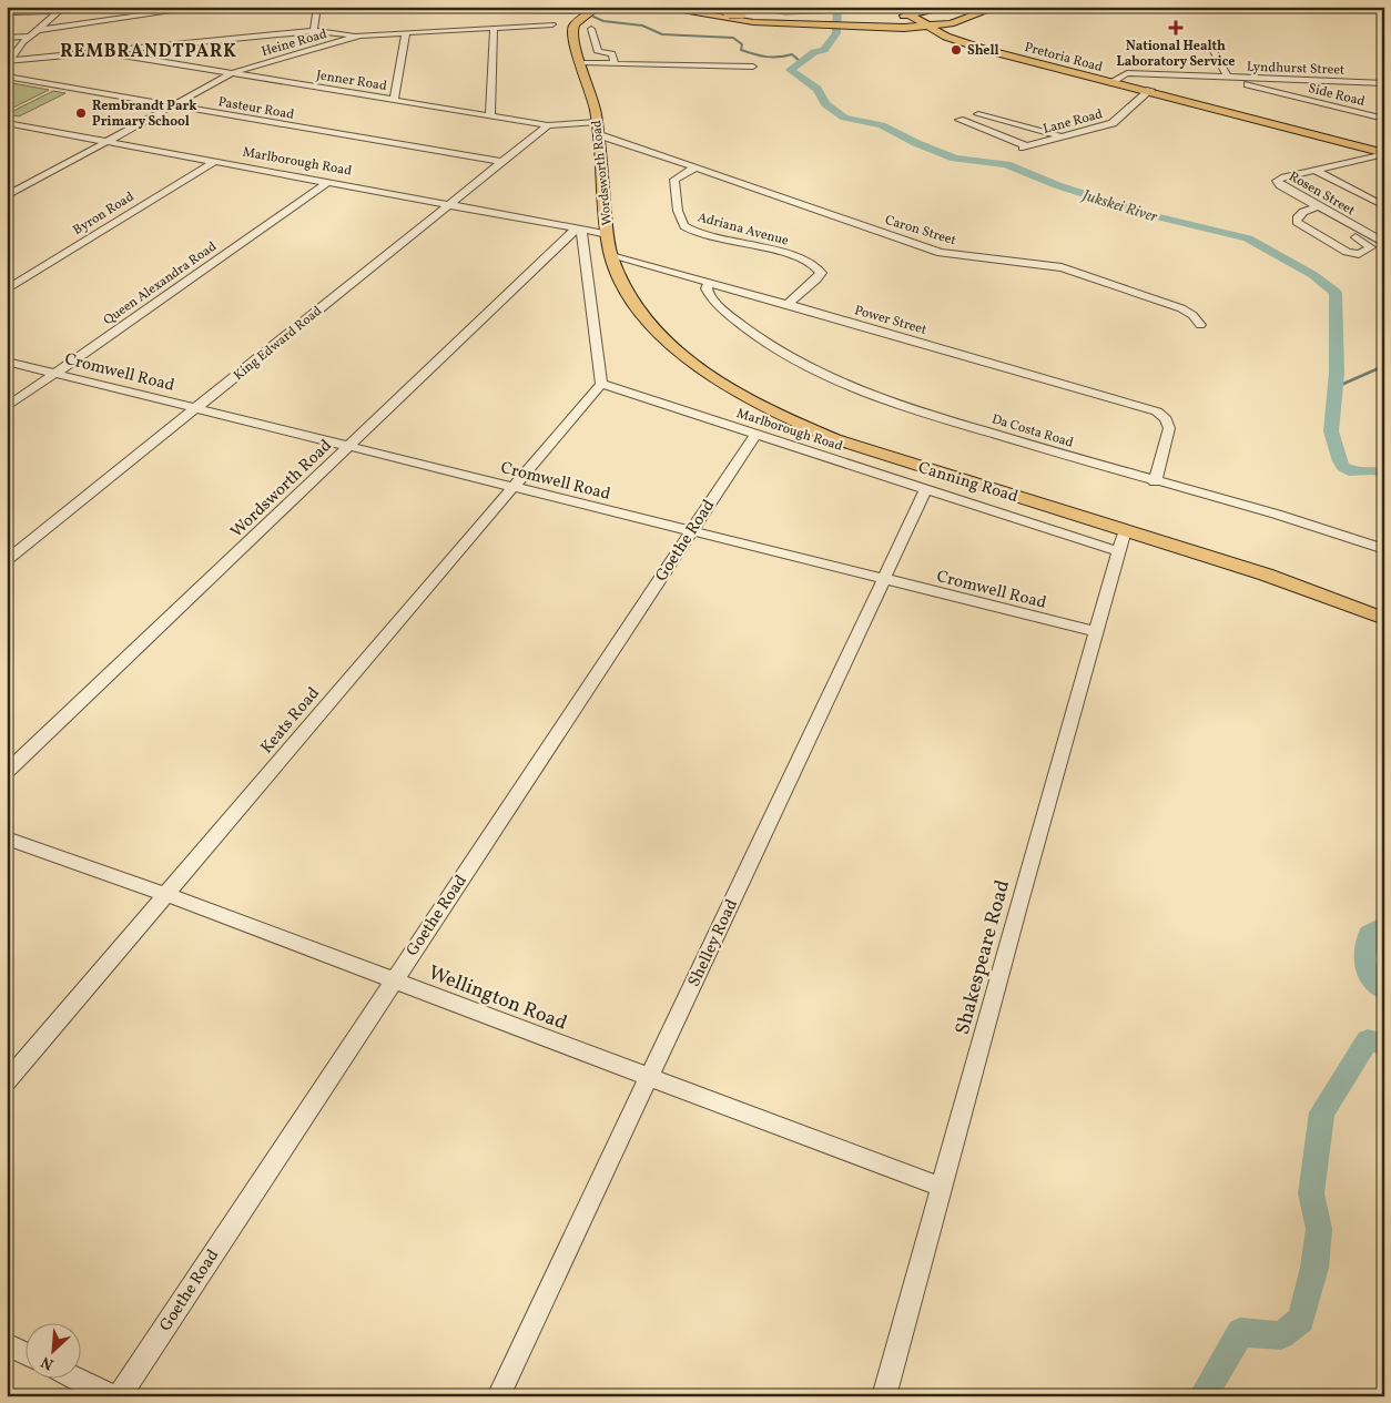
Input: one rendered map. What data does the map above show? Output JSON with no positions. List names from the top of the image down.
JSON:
{
  "streets": {
    "main road": ["Pretoria Road", "Wordsworth Road", "Canning Road"],
    "street": [
      "Heine Road",
      "Lyndhurst Street",
      "Jenner Road",
      "Side Road",
      "Pasteur Road",
      "Lane Road",
      "Marlborough Road",
      "Rosen Street",
      "Byron Road",
      "Adriana Avenue",
      "Caron Street",
      "Queen Alexandra Road",
      "Power Street",
      "King Edward Road",
      "Cromwell Road",
      "Da Costa Road",
      "Goethe Road",
      "Keats Road",
      "Shelley Road",
      "Shakespeare Road",
      "Wellington Road"
    ]
  },
  "crossings": [
    ["Heine Road", "Jenner Road"],
    ["Heine Road", "Pasteur Road"],
    ["Heine Road", "Marlborough Road"],
    ["Pretoria Road", "Lane Road"],
    ["Lyndhurst Street", "Side Road"],
    ["Jenner Road", "Wordsworth Road"],
    ["Jenner Road", "King Edward Road"],
    ["Pasteur Road", "King Edward Road"],
    ["Marlborough Road", "Wordsworth Road"],
    ["Marlborough Road", "Byron Road"],
    ["Marlborough Road", "Queen Alexandra Road"],
    ["Marlborough Road", "King Edward Road"],
    ["Marlborough Road", "Goethe Road"],
    ["Marlborough Road", "Keats Road"],
    ["Marlborough Road", "Shelley Road"],
    ["Marlborough Road", "Shakespeare Road"],
    ["Wordsworth Road", "Power Street"],
    ["Wordsworth Road", "Cromwell Road"],
    ["Wordsworth Road", "Canning Road"],
    ["Adriana Avenue", "Caron Street"],
    ["Adriana Avenue", "Power Street"],
    ["Queen Alexandra Road", "Cromwell Road"],
    ["Power Street", "Da Costa Road"],
    ["Power Street", "Canning Road"],
    ["King Edward Road", "Cromwell Road"],
    ["Cromwell Road", "Goethe Road"],
    ["Cromwell Road", "Keats Road"],
    ["Cromwell Road", "Shelley Road"],
    ["Cromwell Road", "Shakespeare Road"],
    ["Canning Road", "Shakespeare Road"],
    ["Goethe Road", "Wellington Road"],
    ["Keats Road", "Wellington Road"],
    ["Shelley Road", "Wellington Road"],
    ["Shakespeare Road", "Wellington Road"]
  ],
  "districts": ["REMBRANDTPARK"],
  "water": ["Jukskei River"],
  "places": {
    "health": ["National Health Laboratory Service"],
    "other": ["Shell", "Rembrandt Park Primary School"]
  },
  "north": "bottom left"
}
